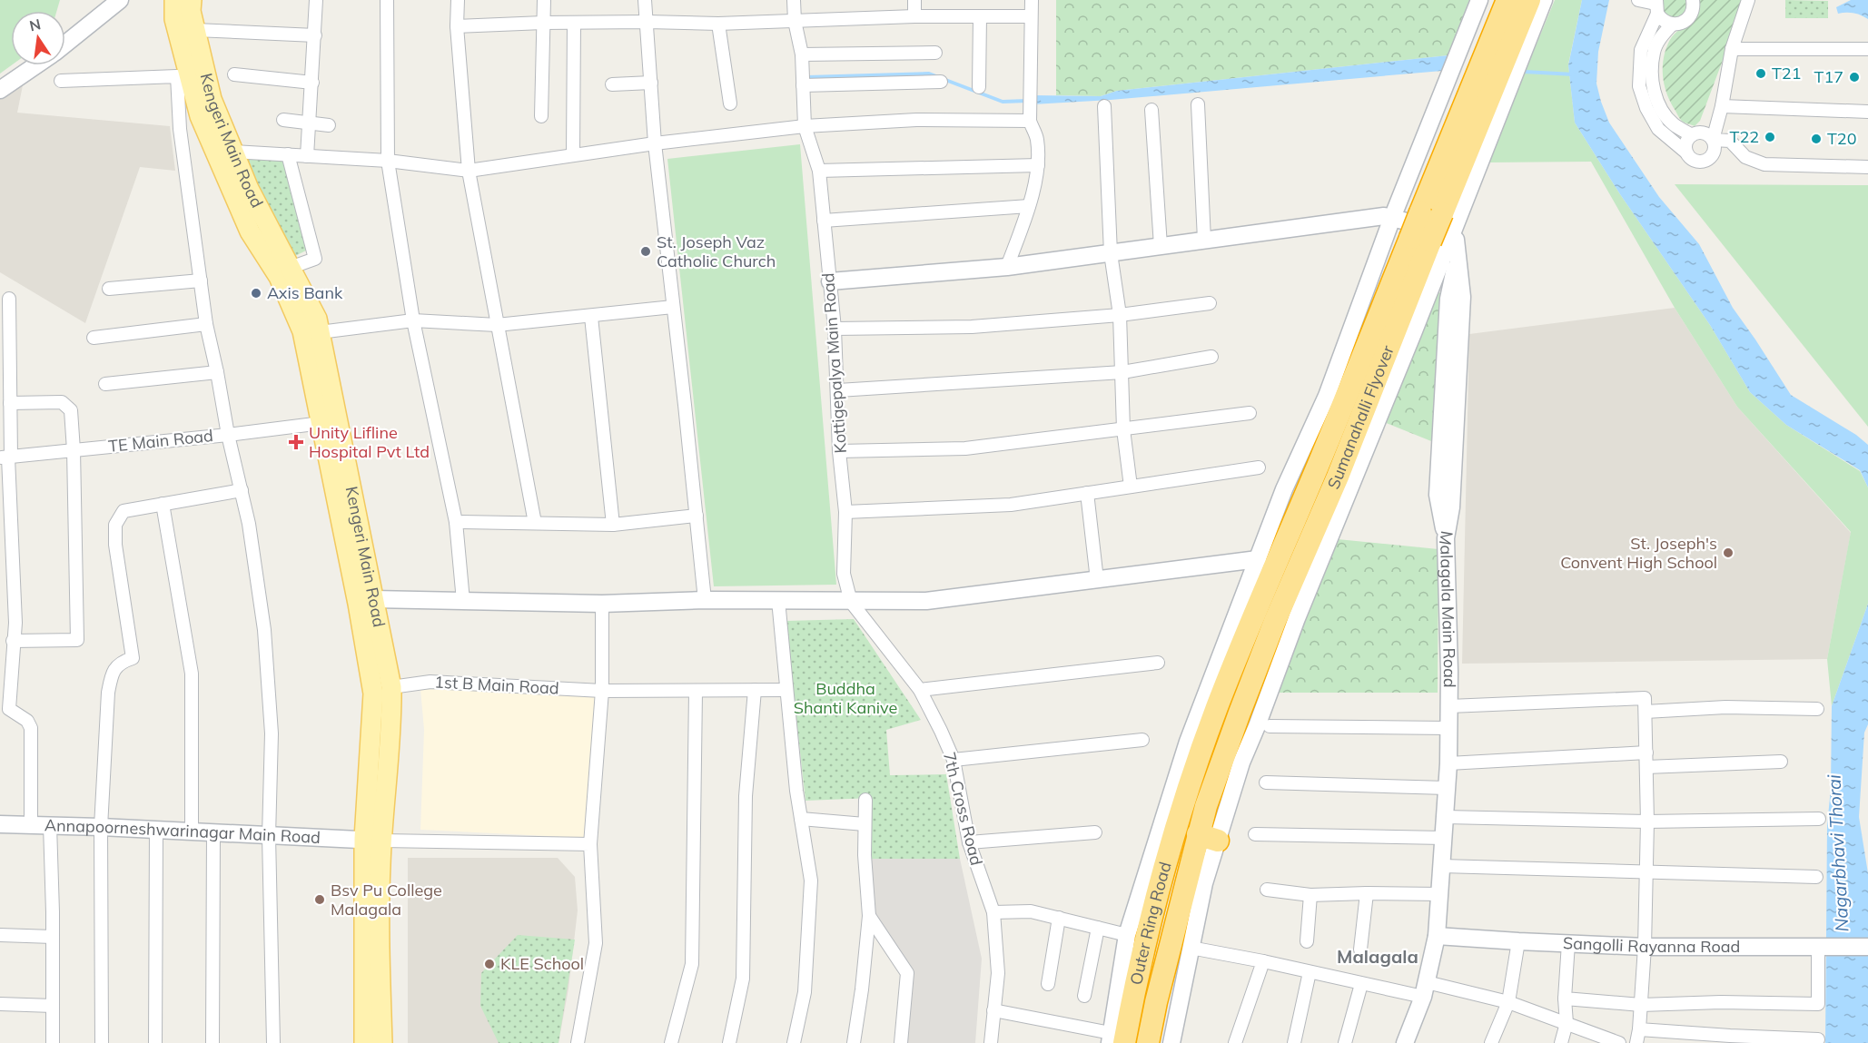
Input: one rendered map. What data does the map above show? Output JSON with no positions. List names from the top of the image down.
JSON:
{
  "streets": {
    "highway": ["Sumanahalli Flyover", "Outer Ring Road"],
    "main road": ["Kengeri Main Road"],
    "street": [
      "Kottigepalya Main Road",
      "TE Main Road",
      "Malagala Main Road",
      "1st B Main Road",
      "7th Cross Road",
      "Annapoorneshwarinagar Main Road",
      "Sangolli Rayanna Road"
    ]
  },
  "crossings": [
    ["Kengeri Main Road", "TE Main Road"],
    ["Kengeri Main Road", "1st B Main Road"],
    ["Kengeri Main Road", "Annapoorneshwarinagar Main Road"],
    ["Kottigepalya Main Road", "7th Cross Road"],
    ["Sumanahalli Flyover", "Outer Ring Road"],
    ["Malagala Main Road", "Sangolli Rayanna Road"]
  ],
  "districts": ["Malagala"],
  "water": ["Nagarbhavi Thorai"],
  "parks": ["Buddha Shanti Kanive"],
  "places": {
    "other": [
      "T21",
      "T17",
      "T22",
      "T20",
      "St. Joseph Vaz Catholic Church",
      "Axis Bank",
      "St. Joseph's Convent High School",
      "Bsv Pu College Malagala",
      "KLE School"
    ],
    "health": ["Unity Lifline Hospital Pvt Ltd"]
  },
  "north": "top"
}
